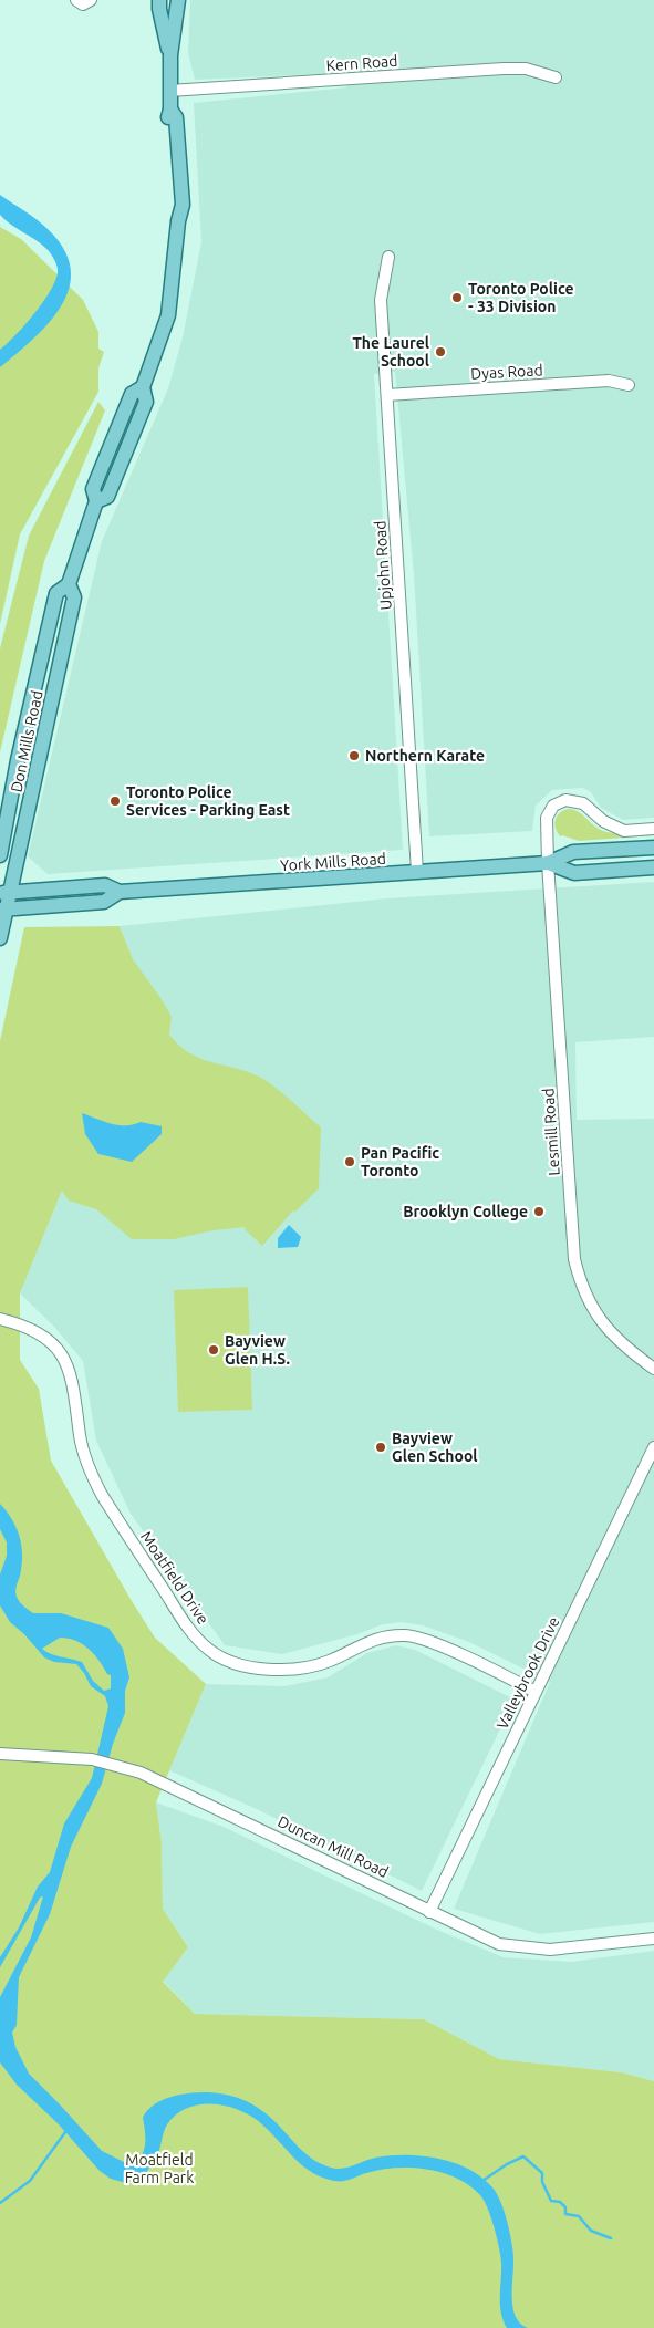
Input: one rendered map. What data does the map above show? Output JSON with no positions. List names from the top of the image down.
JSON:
{
  "streets": {
    "main road": ["Don Mills Road", "York Mills Road"],
    "street": [
      "Kern Road",
      "Dyas Road",
      "Upjohn Road",
      "Lesmill Road",
      "Moatfield Drive",
      "Valleybrook Drive",
      "Duncan Mill Road"
    ]
  },
  "crossings": [
    ["Kern Road", "Don Mills Road"],
    ["Dyas Road", "Upjohn Road"],
    ["Upjohn Road", "York Mills Road"],
    ["Don Mills Road", "York Mills Road"],
    ["York Mills Road", "Lesmill Road"],
    ["Moatfield Drive", "Valleybrook Drive"],
    ["Valleybrook Drive", "Duncan Mill Road"]
  ],
  "parks": ["Moatfield Farm Park"],
  "places": [
    "Toronto Police - 33 Division",
    "The Laurel School",
    "Northern Karate",
    "Toronto Police Services - Parking East",
    "Pan Pacific Toronto",
    "Brooklyn College",
    "Bayview Glen H.S.",
    "Bayview Glen School"
  ]
}
